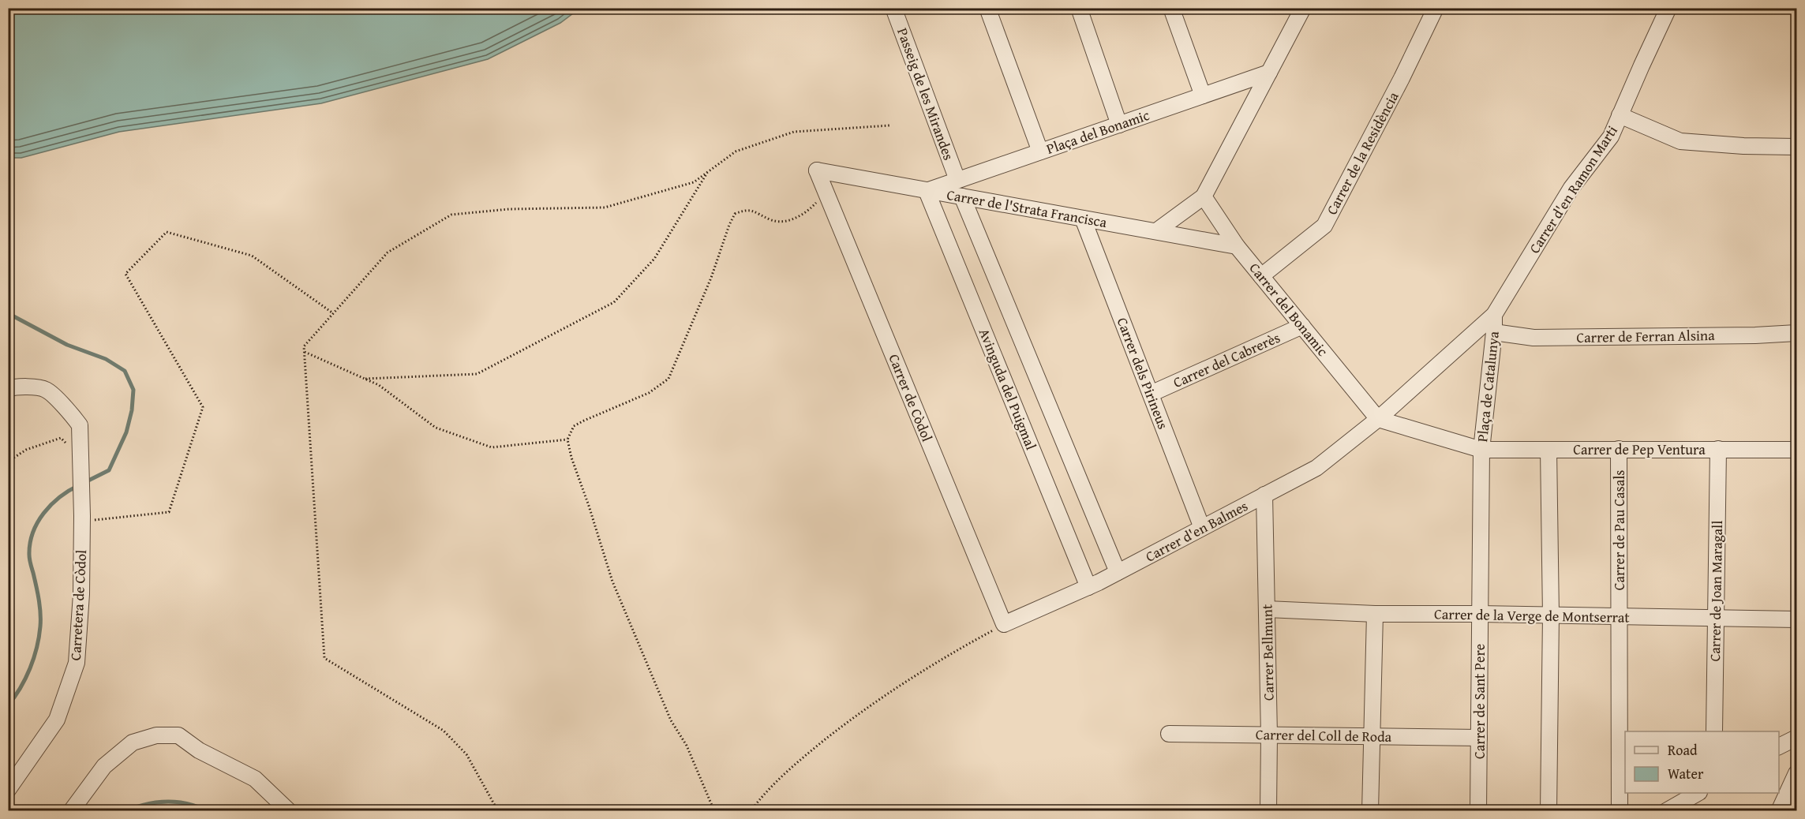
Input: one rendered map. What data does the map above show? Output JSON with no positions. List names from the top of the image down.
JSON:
{
  "streets": {
    "street": [
      "Passeig de les Mirandes",
      "Plaça del Bonamic",
      "Carrer de la Residència",
      "Carrer d'en Ramon Marti",
      "Carrer de l'Strata Francisca",
      "Carrer del Bonamic",
      "Carrer de Ferran Alsina",
      "Carrer del Cabrerès",
      "Carrer dels Pirineus",
      "Plaça de Catalunya",
      "Avinguda del Puigmal",
      "Carrer de Còdol",
      "Carrer de Pep Ventura",
      "Carrer de Pau Casals",
      "Carrer d'en Balmes",
      "Carrer de Joan Maragall",
      "Carretera de Còdol",
      "Carrer de la Verge de Montserrat",
      "Carrer Bellmunt",
      "Carrer de Sant Pere",
      "Carrer del Coll de Roda"
    ]
  },
  "crossings": [
    ["Passeig de les Mirandes", "Plaça del Bonamic"],
    ["Plaça del Bonamic", "Carrer de l'Strata Francisca"],
    ["Plaça del Bonamic", "Avinguda del Puigmal"],
    ["Carrer de la Residència", "Carrer del Bonamic"],
    ["Carrer d'en Ramon Marti", "Plaça de Catalunya"],
    ["Carrer de l'Strata Francisca", "Carrer del Bonamic"],
    ["Carrer de l'Strata Francisca", "Carrer dels Pirineus"],
    ["Carrer de l'Strata Francisca", "Avinguda del Puigmal"],
    ["Carrer de l'Strata Francisca", "Carrer de Còdol"],
    ["Carrer del Bonamic", "Carrer del Cabrerès"],
    ["Carrer del Bonamic", "Plaça de Catalunya"],
    ["Carrer del Bonamic", "Carrer d'en Balmes"],
    ["Carrer de Ferran Alsina", "Plaça de Catalunya"],
    ["Carrer del Cabrerès", "Carrer dels Pirineus"],
    ["Carrer dels Pirineus", "Carrer d'en Balmes"],
    ["Plaça de Catalunya", "Carrer de Pep Ventura"],
    ["Plaça de Catalunya", "Carrer d'en Balmes"],
    ["Plaça de Catalunya", "Carrer de Sant Pere"],
    ["Avinguda del Puigmal", "Carrer d'en Balmes"],
    ["Carrer de Còdol", "Carrer d'en Balmes"],
    ["Carrer de Pep Ventura", "Carrer de Pau Casals"],
    ["Carrer de Pep Ventura", "Carrer de Joan Maragall"],
    ["Carrer de Pep Ventura", "Carrer de Sant Pere"],
    ["Carrer de Pau Casals", "Carrer de la Verge de Montserrat"],
    ["Carrer d'en Balmes", "Carrer Bellmunt"],
    ["Carrer de Joan Maragall", "Carrer de la Verge de Montserrat"],
    ["Carrer de la Verge de Montserrat", "Carrer Bellmunt"],
    ["Carrer de la Verge de Montserrat", "Carrer de Sant Pere"],
    ["Carrer Bellmunt", "Carrer del Coll de Roda"],
    ["Carrer de Sant Pere", "Carrer del Coll de Roda"]
  ],
  "legend": ["Road", "Water"]
}
